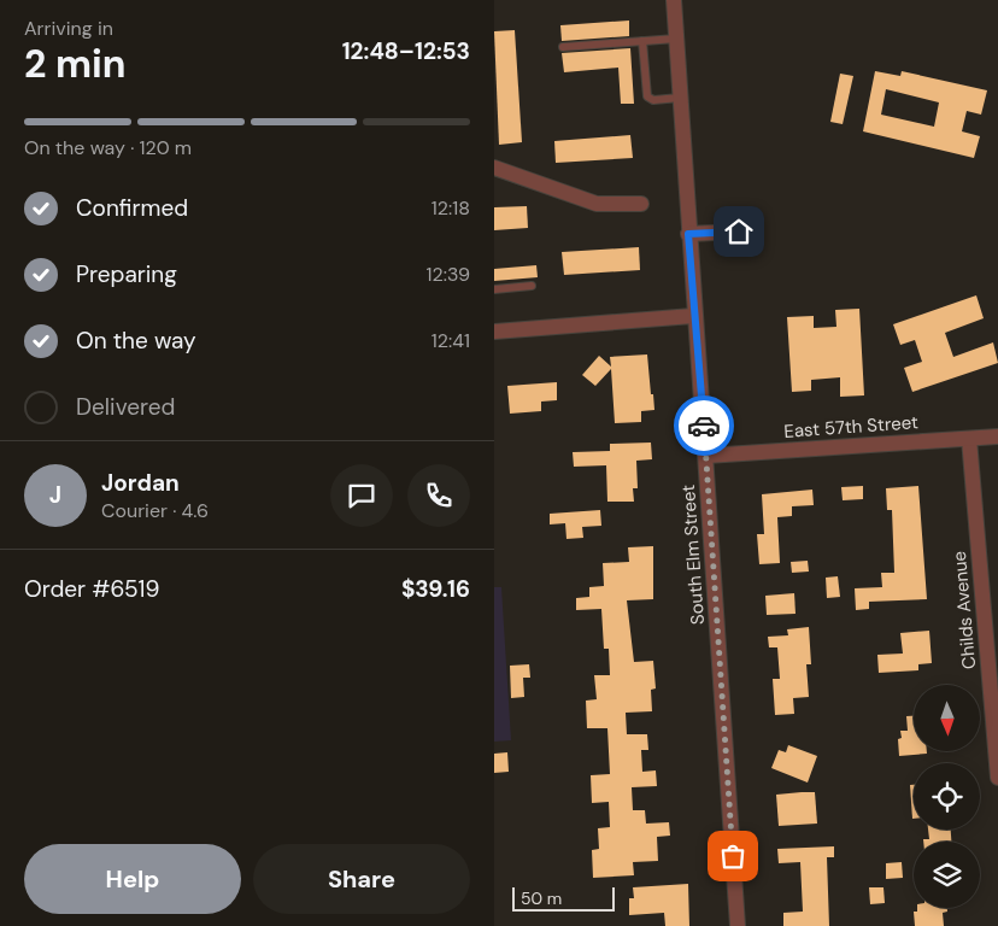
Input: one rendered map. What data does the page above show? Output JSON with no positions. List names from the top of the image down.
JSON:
{
  "streets": {
    "street": ["East 57th Street", "South Elm Street", "Childs Avenue"]
  },
  "crossings": [
    ["East 57th Street", "South Elm Street"],
    ["East 57th Street", "Childs Avenue"]
  ],
  "scale_bar": "50 m",
  "north": "bottom",
  "page": {
    "heading": ["2 min", "Arriving in", "12:48–12:53"],
    "panel": [
      "Jordan",
      "Courier · 4.6",
      "Order #6519",
      "$39.16"
    ],
    "bar": "On the way · 120 m",
    "list": [
      ["Confirmed", "12:18"],
      ["Preparing", "12:39"],
      ["On the way", "12:41"],
      "Delivered"
    ],
    "round": "J",
    "buttons": ["Help", "Share"],
    "scale": "50 m"
  }
}
